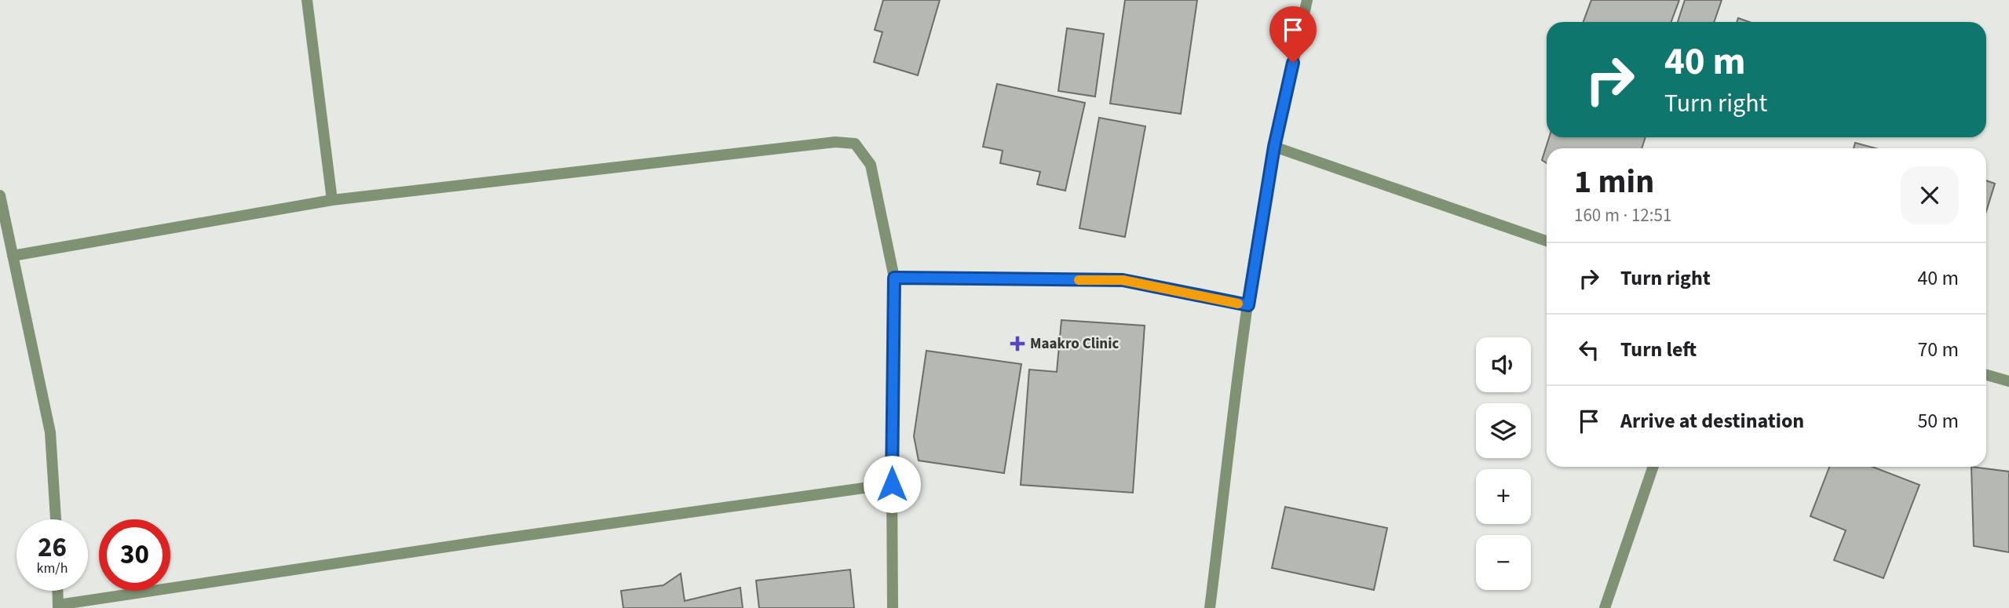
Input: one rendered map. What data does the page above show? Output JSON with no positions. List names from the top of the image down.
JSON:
{
  "places": {
    "health": ["Maakro Clinic"]
  },
  "page": {
    "turn": ["40 m", "Turn right"],
    "heading": ["1 min", "160 m · 12:51"],
    "list": [
      {
        "name": "Turn right",
        "value": "40 m"
      },
      {
        "name": "Turn left",
        "value": "70 m"
      },
      {
        "name": "Arrive at destination",
        "value": "50 m"
      }
    ],
    "map_buttons": ["+", "−"],
    "speed": "26 km/h",
    "limit": "30"
  }
}
